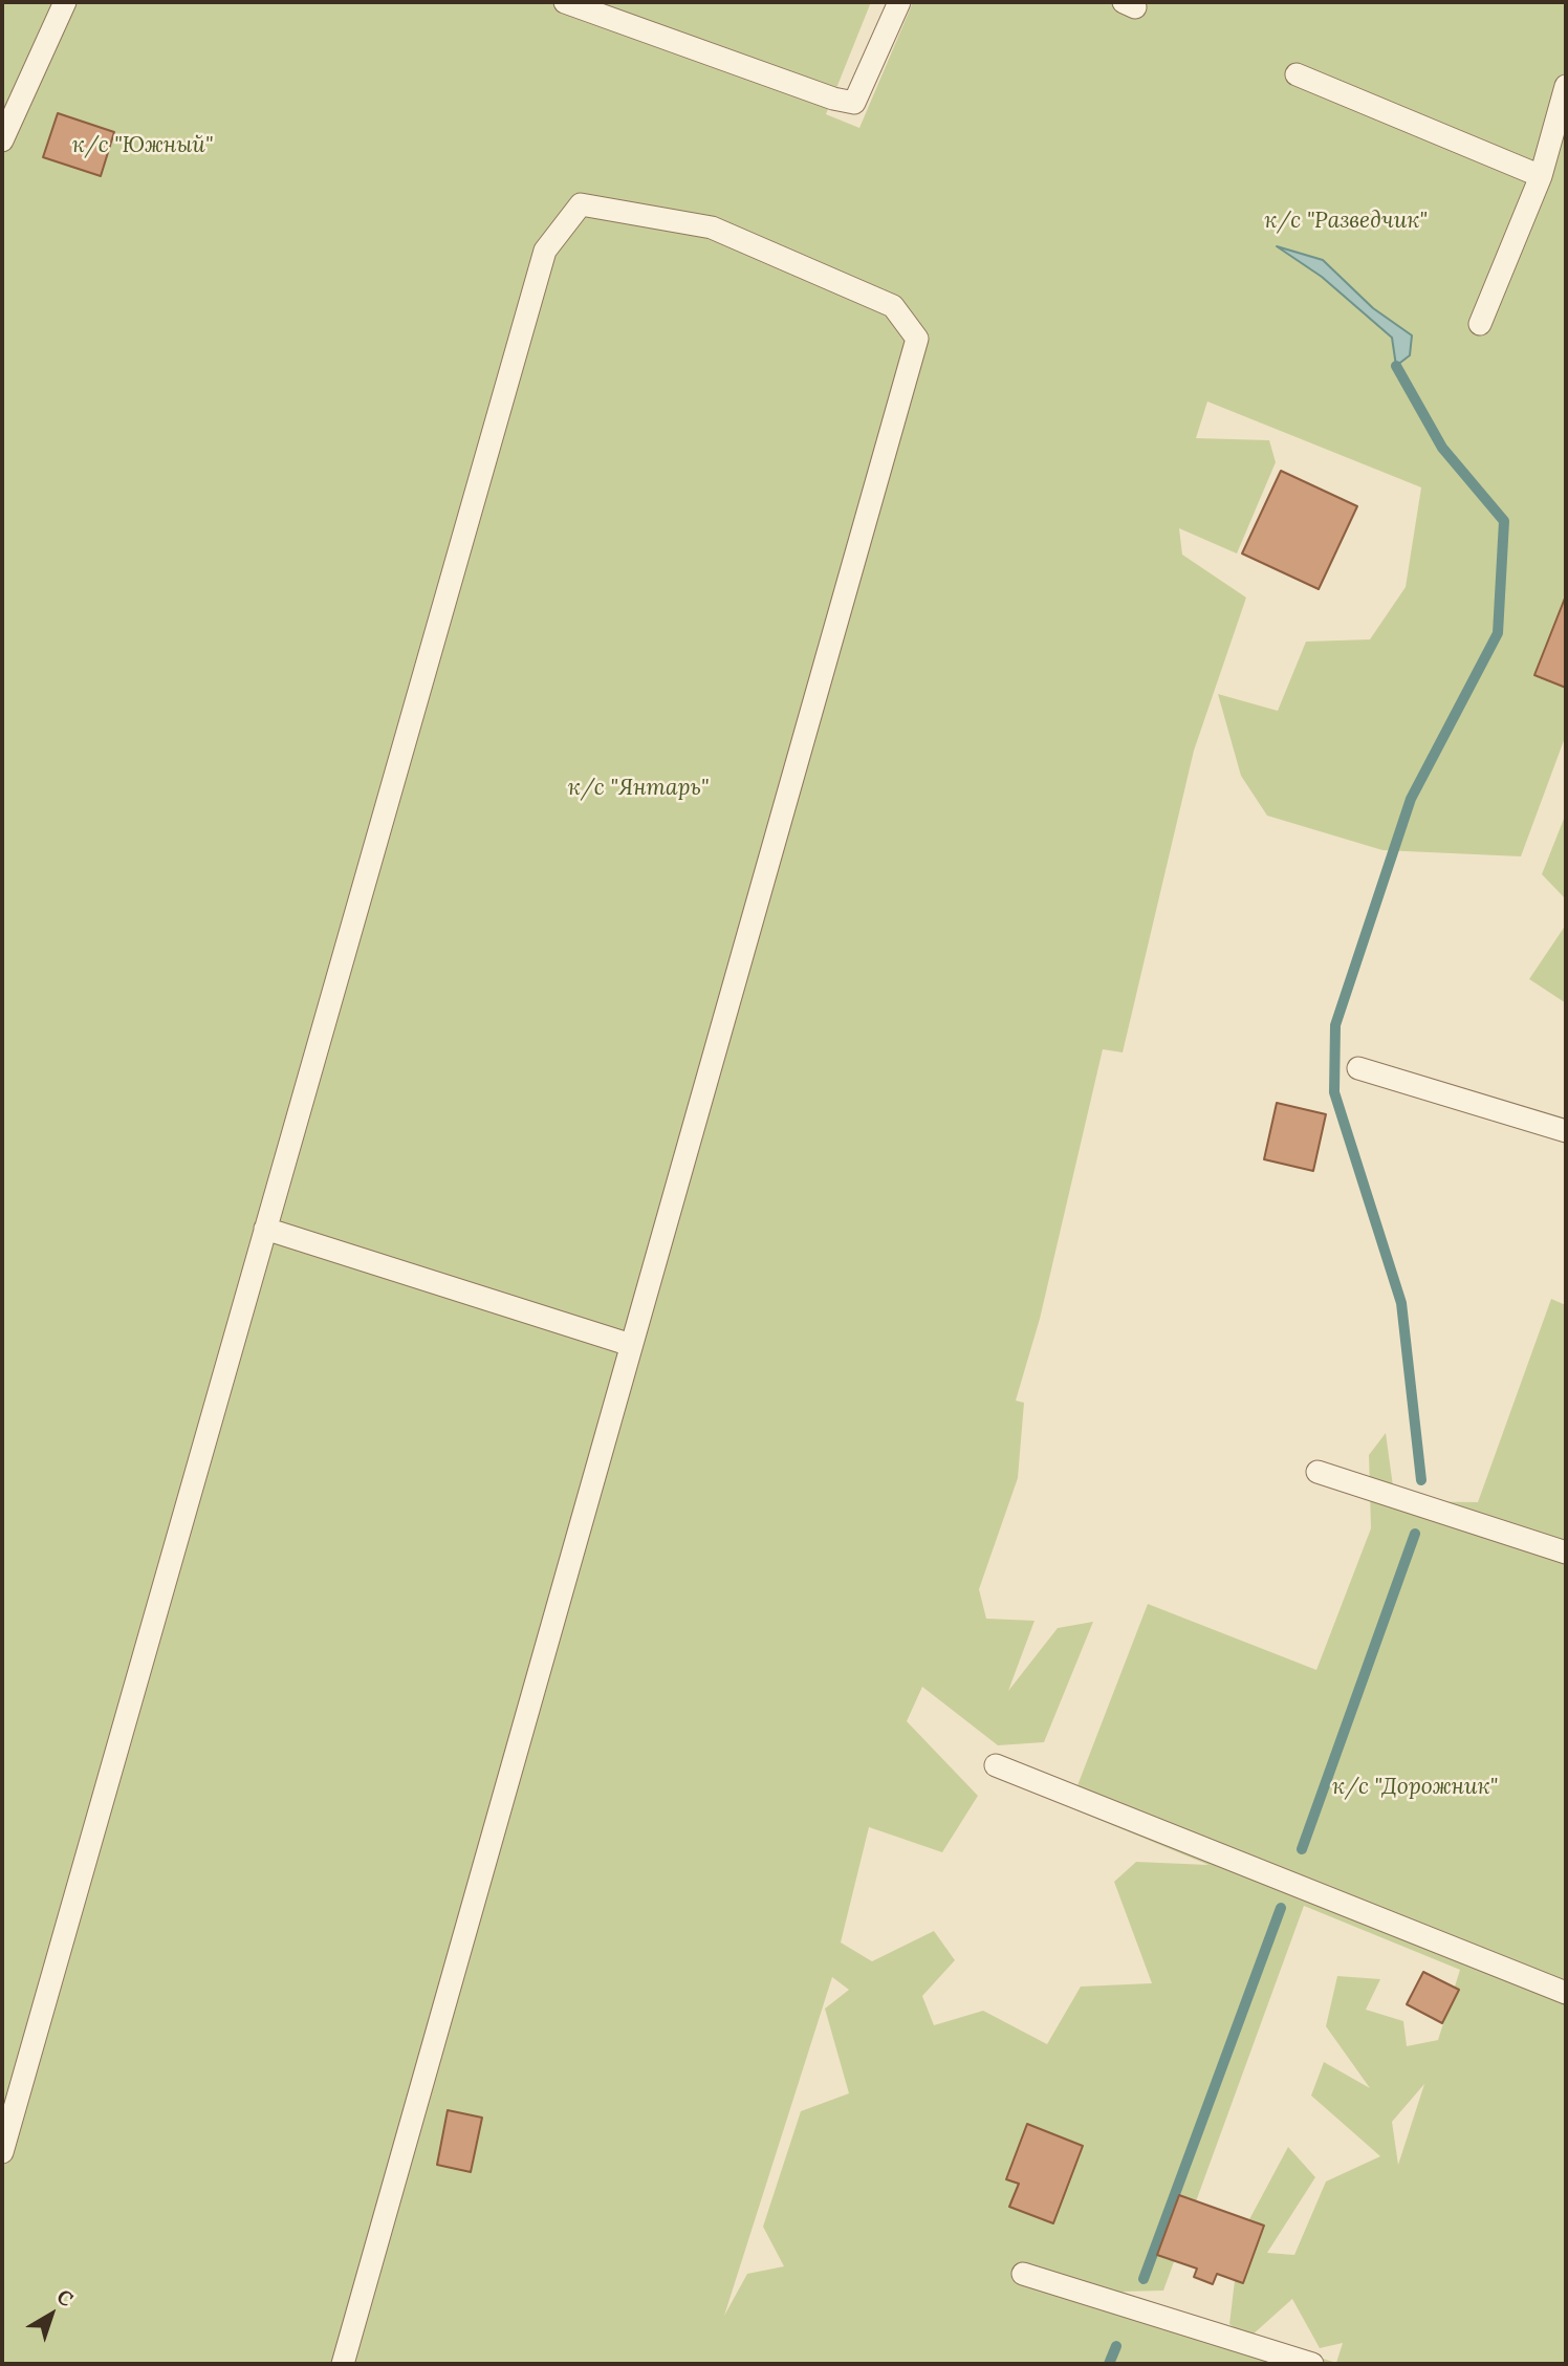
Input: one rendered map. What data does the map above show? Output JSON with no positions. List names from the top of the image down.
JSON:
{
  "parks": [
    "к/с \"Южный\"",
    "к/с \"Разведчик\"",
    "к/с \"Янтарь\"",
    "к/с \"Дорожник\""
  ],
  "north": "top right"
}
